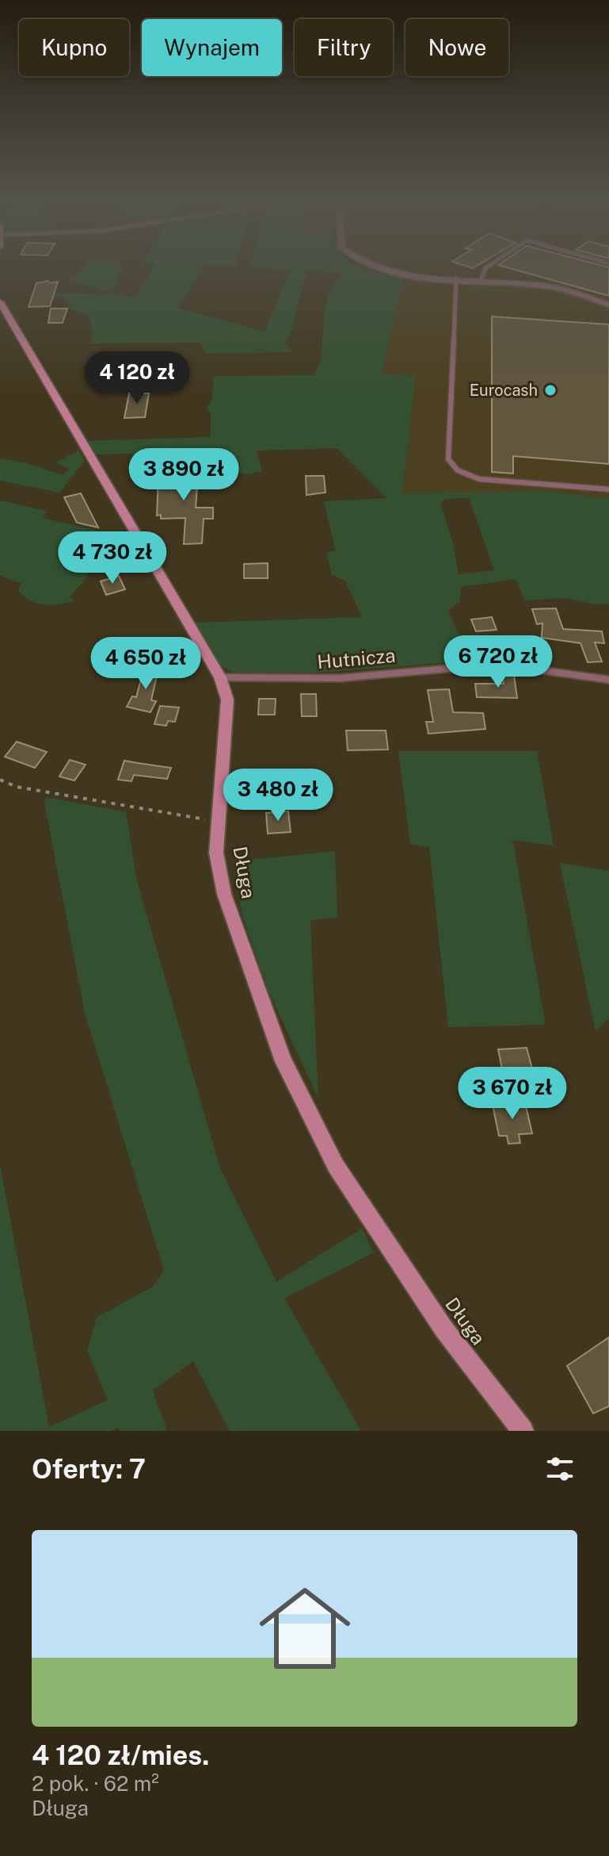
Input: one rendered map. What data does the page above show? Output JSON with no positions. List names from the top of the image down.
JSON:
{
  "streets": {
    "street": ["Długa"],
    "lane": ["Hutnicza"]
  },
  "crossings": [
    ["Hutnicza", "Długa"]
  ],
  "places": ["Eurocash"],
  "page": {
    "chip": [
      "Kupno",
      "Wynajem",
      "Filtry",
      "Nowe"
    ],
    "price": [
      "4 120 zł",
      "3 890 zł",
      "4 730 zł",
      "6 720 zł",
      "4 650 zł",
      "3 480 zł",
      "3 670 zł"
    ],
    "heading": "Oferty: 7",
    "list": [
      {
        "name": "4 120 zł/mies.",
        "note": "2 pok. · 62 m² · Długa"
      }
    ]
  }
}
